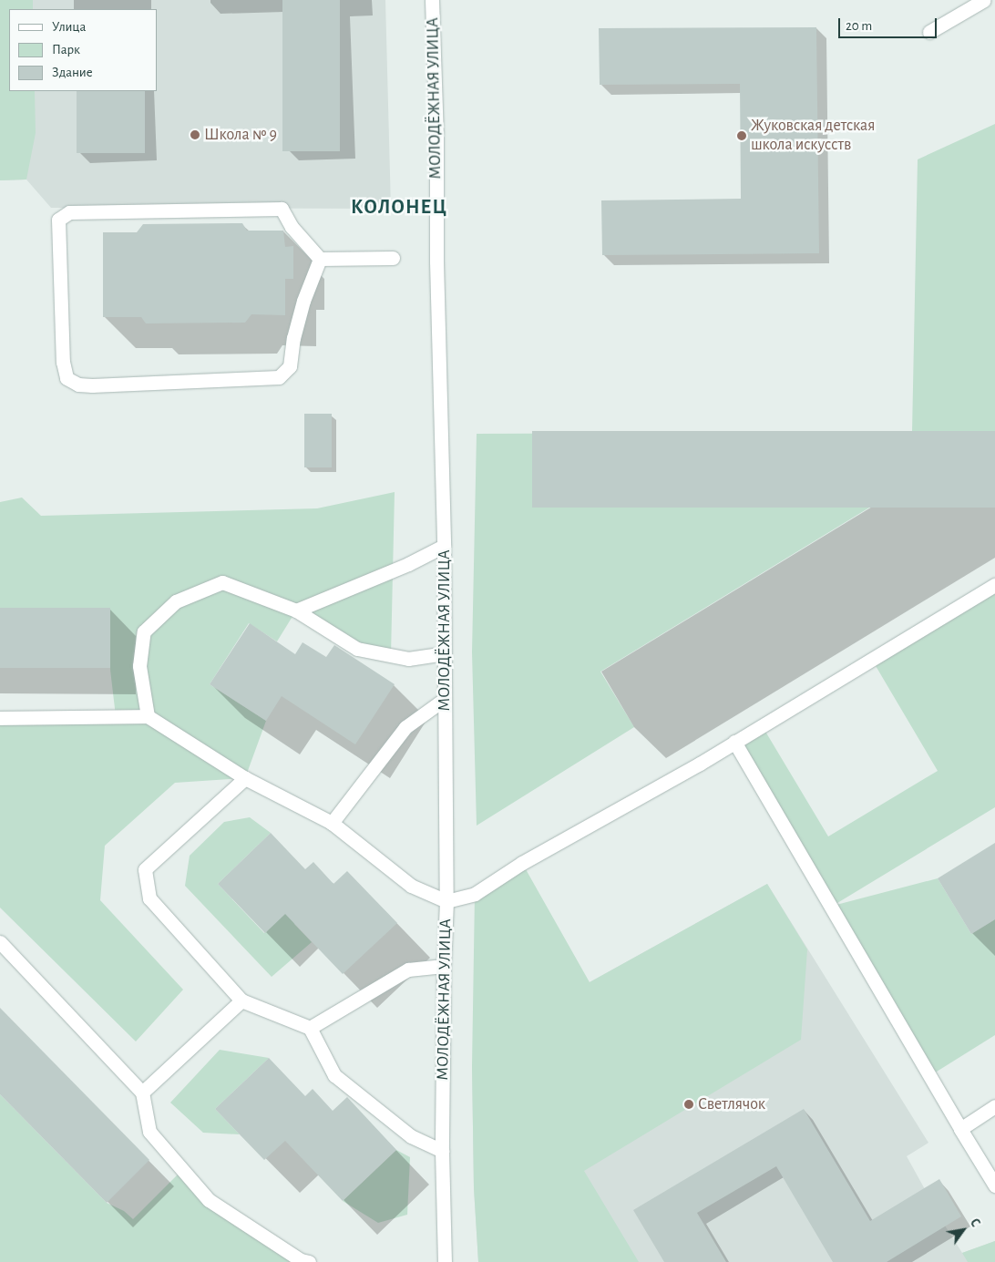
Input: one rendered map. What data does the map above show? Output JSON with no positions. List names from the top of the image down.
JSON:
{
  "streets": {
    "street": ["МОЛОДЁЖНАЯ УЛИЦА"]
  },
  "districts": ["КОЛОНЕЦ"],
  "places": ["Школа № 9", "Жуковская детская школа искусств", "Светлячок"],
  "legend": ["Улица", "Парк", "Здание"],
  "scale_bar": "20 m",
  "north": "top right"
}
